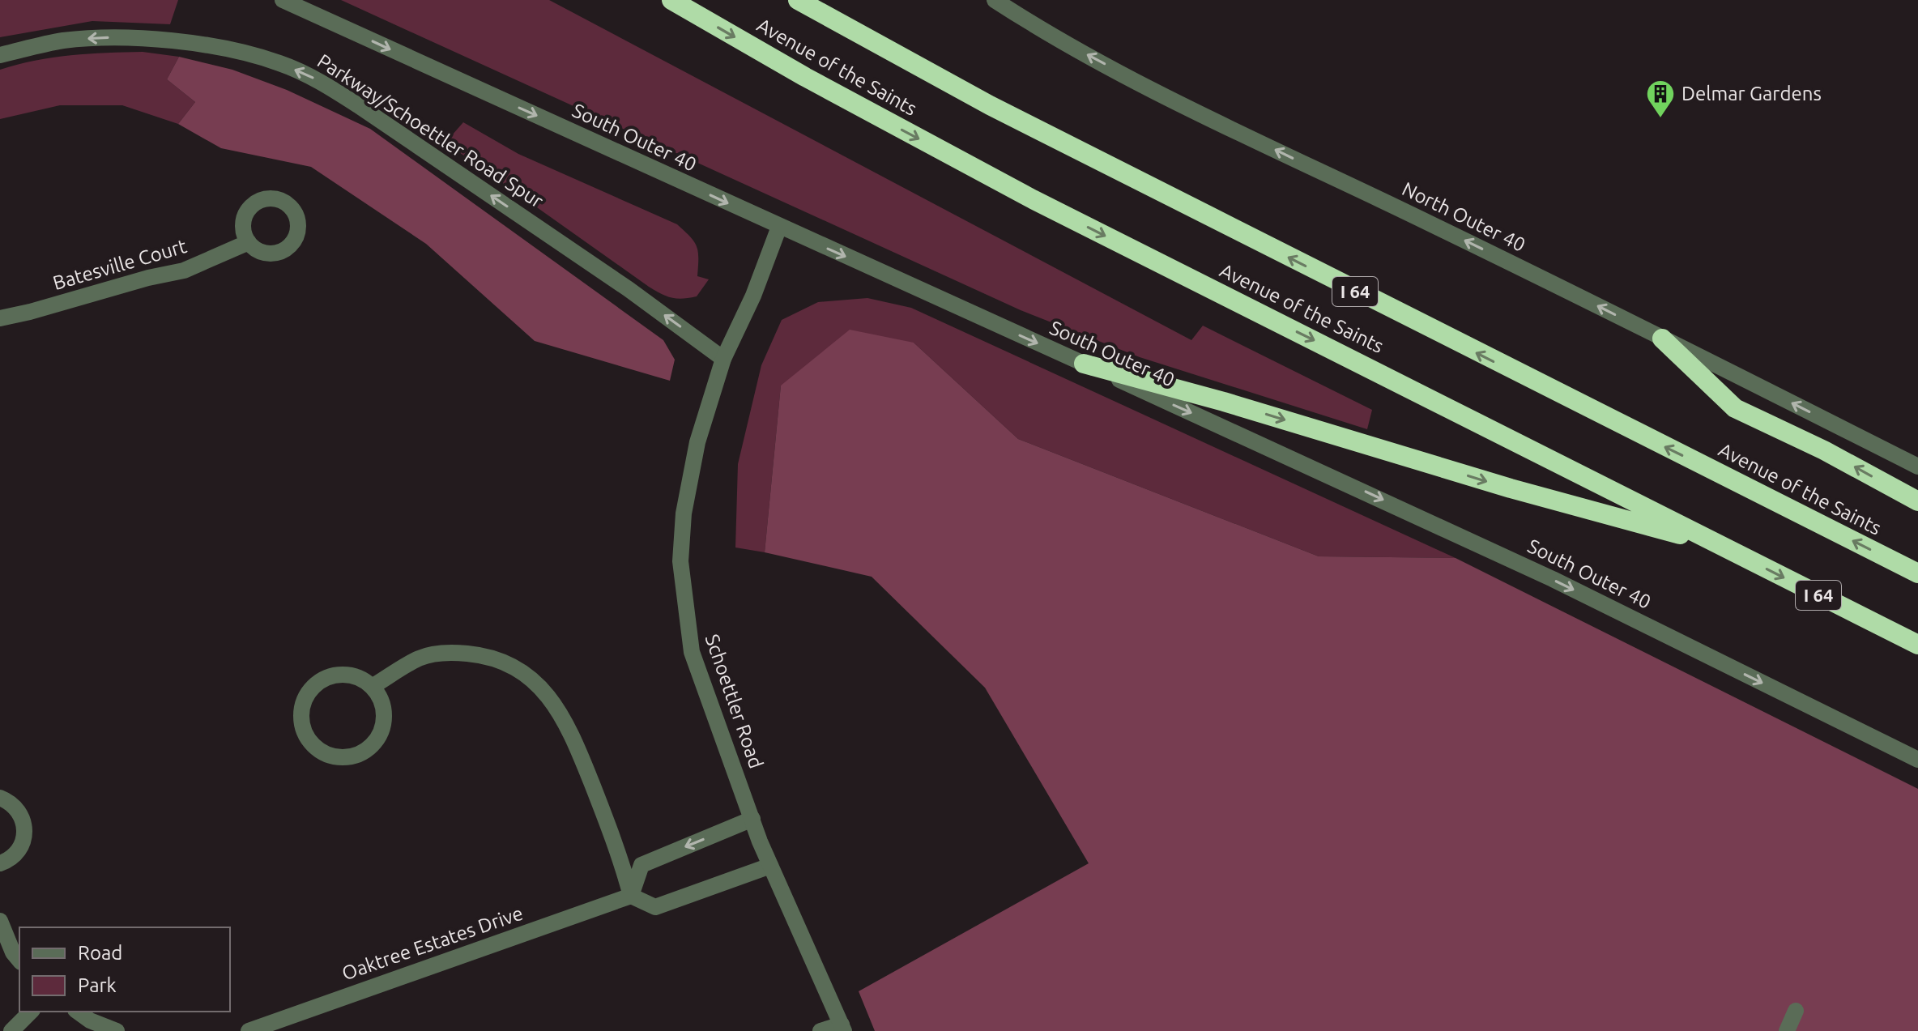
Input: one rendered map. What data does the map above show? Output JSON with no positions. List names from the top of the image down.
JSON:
{
  "streets": {
    "highway": ["Avenue of the Saints", "I 64"],
    "street": [
      "Parkway/Schoettler Road Spur",
      "South Outer 40",
      "North Outer 40",
      "Batesville Court",
      "Schoettler Road",
      "Oaktree Estates Drive"
    ]
  },
  "crossings": [
    ["Parkway/Schoettler Road Spur", "Schoettler Road"],
    ["South Outer 40", "Schoettler Road"]
  ],
  "one_way": ["Parkway/Schoettler Road Spur", "South Outer 40", "North Outer 40"],
  "places": {
    "building": ["Delmar Gardens"]
  },
  "legend": ["Road", "Park"]
}
